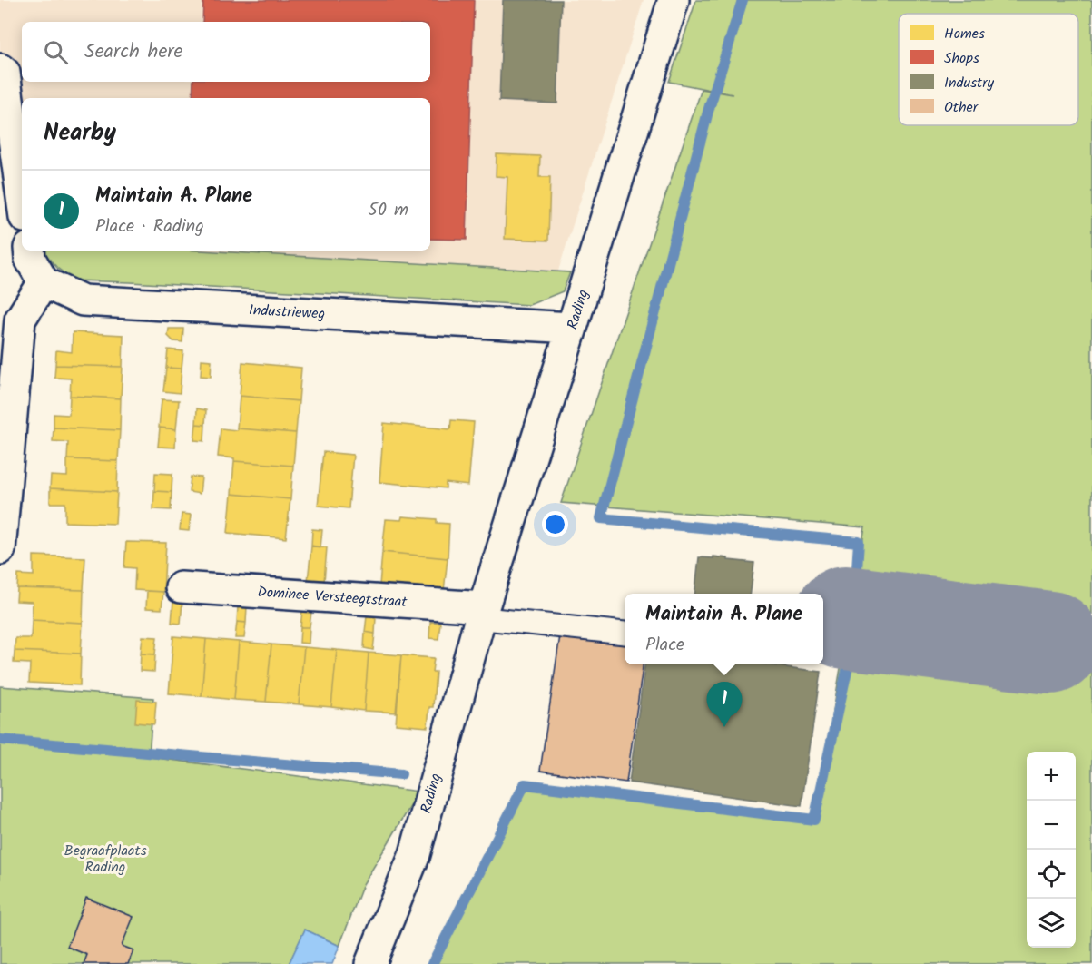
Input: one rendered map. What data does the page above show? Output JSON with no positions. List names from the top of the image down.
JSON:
{
  "streets": {
    "street": ["Rading", "Industrieweg", "Dominee Versteegtstraat"]
  },
  "crossings": [
    ["Rading", "Industrieweg"],
    ["Rading", "Dominee Versteegtstraat"]
  ],
  "parks": ["Begraafplaats Rading"],
  "legend": [
    "Homes",
    "Shops",
    "Industry",
    "Other"
  ],
  "page": {
    "search": "Search here",
    "heading": "Nearby",
    "list": [
      {
        "mark": "1",
        "name": "Maintain A. Plane",
        "note": "Place · Rading",
        "value": "50 m"
      }
    ],
    "popup": ["Maintain A. Plane", "Place"],
    "pins": "1",
    "map_buttons": ["+", "−"]
  }
}
